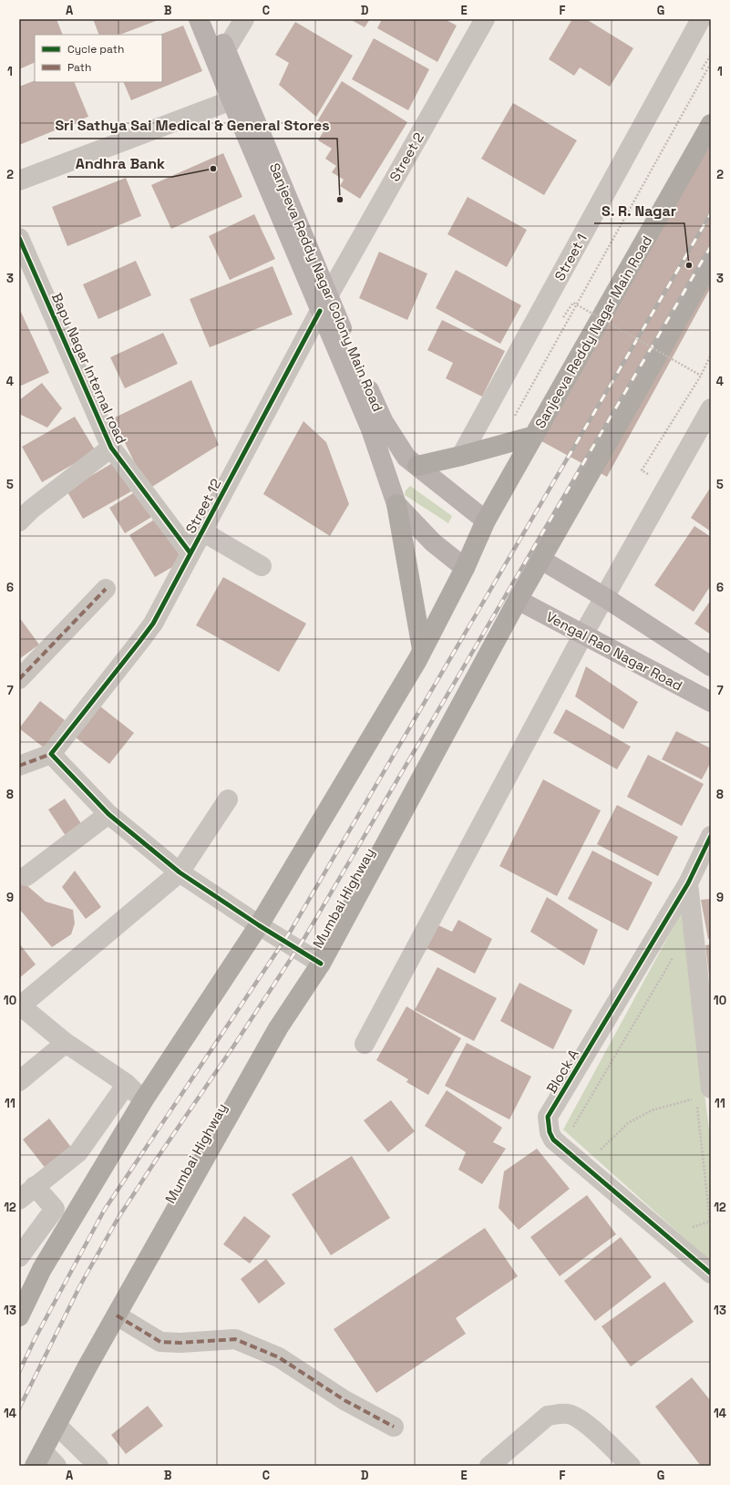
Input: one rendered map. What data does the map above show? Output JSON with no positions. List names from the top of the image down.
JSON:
{
  "streets": {
    "highway": ["Sanjeeva Reddy Nagar Main Road", "Mumbai Highway"],
    "main road": ["Sanjeeva Reddy Nagar Colony Main Road", "Vengal Rao Nagar Road"],
    "street": [
      "Street 2",
      "Street 1",
      "Bapu Nagar Internal road",
      "Street 12",
      "Block A"
    ]
  },
  "crossings": [
    ["Street 2", "Sanjeeva Reddy Nagar Colony Main Road"],
    ["Street 2", "Street 12"],
    ["Sanjeeva Reddy Nagar Colony Main Road", "Sanjeeva Reddy Nagar Main Road"],
    ["Sanjeeva Reddy Nagar Colony Main Road", "Street 12"],
    ["Bapu Nagar Internal road", "Street 12"],
    ["Vengal Rao Nagar Road", "Mumbai Highway"]
  ],
  "places": ["Andhra Bank", "Sri Sathya Sai Medical & General Stores", "S. R. Nagar"],
  "legend": ["Cycle path", "Path"],
  "grid": {
    "columns": [
      "A",
      "B",
      "C",
      "D",
      "E",
      "F",
      "G"
    ],
    "rows": [
      "1",
      "2",
      "3",
      "4",
      "5",
      "6",
      "7",
      "8",
      "9",
      "10",
      "11",
      "12",
      "13",
      "14"
    ]
  }
}
